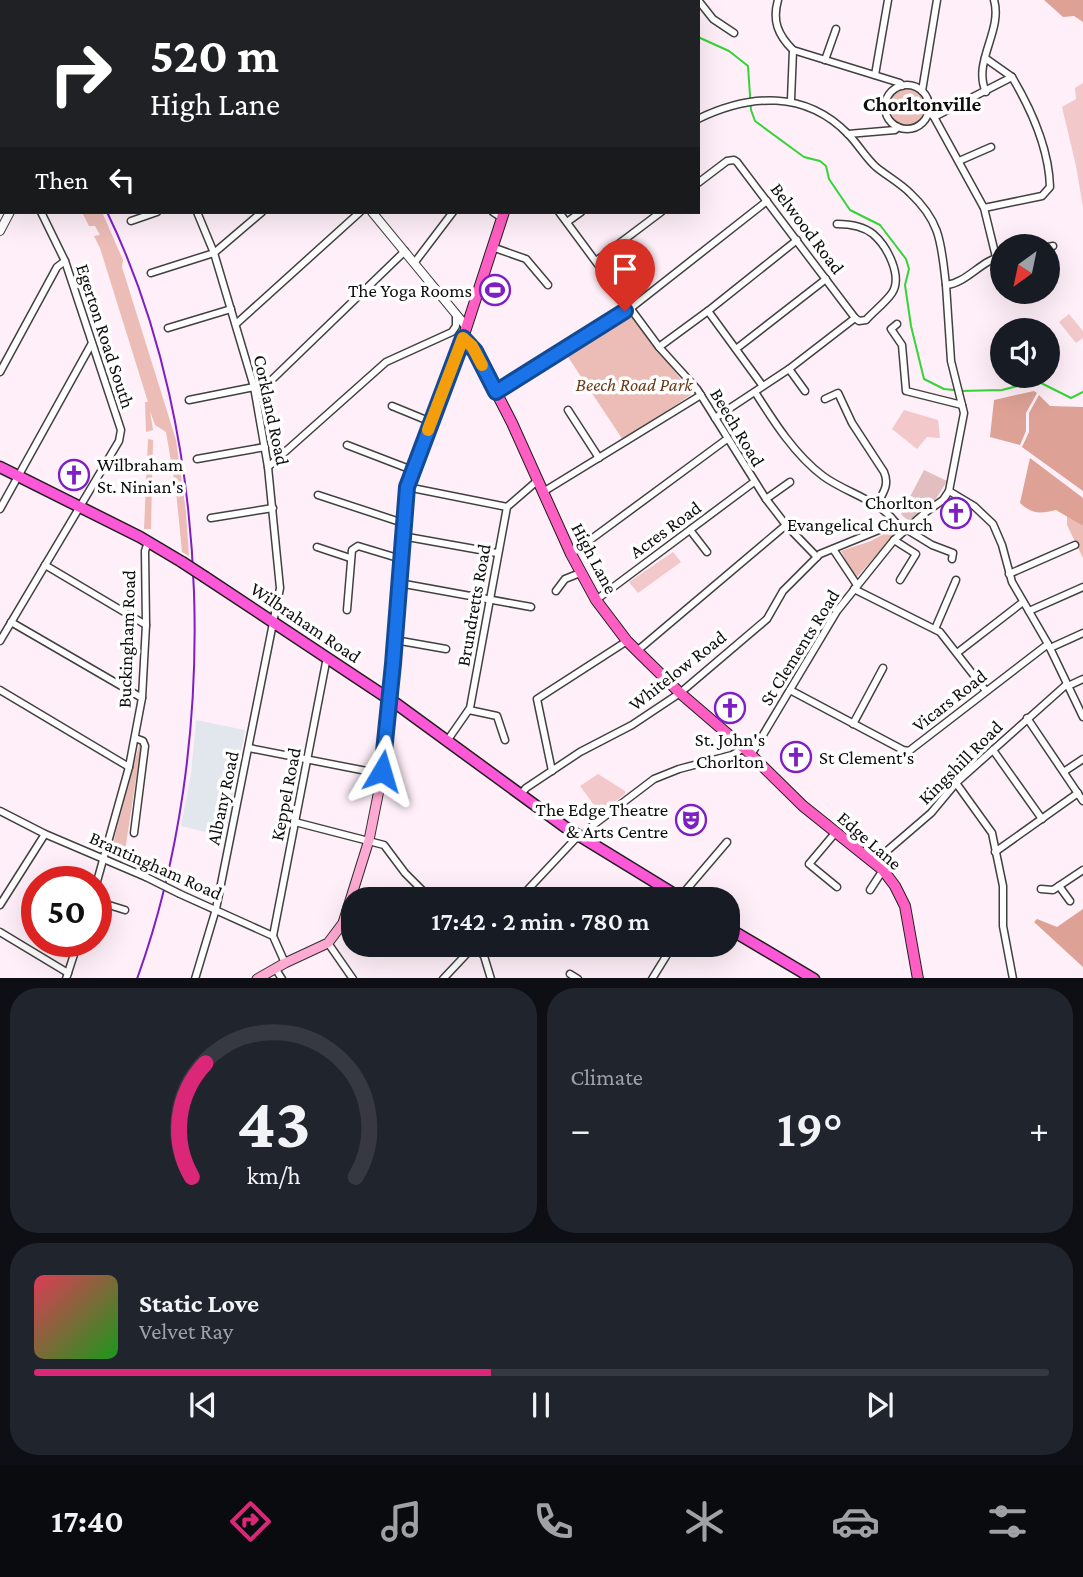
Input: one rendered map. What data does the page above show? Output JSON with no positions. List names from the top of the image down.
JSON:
{
  "streets": {
    "highway": ["Wilbraham Road"],
    "main road": ["High Lane", "Edge Lane"],
    "street": [
      "Belwood Road",
      "Egerton Road South",
      "Corkland Road",
      "Beech Road",
      "Acres Road",
      "Brundretts Road",
      "Buckingham Road",
      "St Clements Road",
      "Whitelow Road",
      "Vicars Road",
      "Kingshill Road",
      "Keppel Road",
      "Albany Road",
      "Brantingham Road"
    ]
  },
  "crossings": [
    ["Egerton Road South", "Wilbraham Road"],
    ["Corkland Road", "Wilbraham Road"],
    ["Corkland Road", "Albany Road"],
    ["Beech Road", "Acres Road"],
    ["Beech Road", "Whitelow Road"],
    ["Acres Road", "High Lane"],
    ["High Lane", "St Clements Road"],
    ["High Lane", "Whitelow Road"],
    ["High Lane", "Edge Lane"],
    ["Brundretts Road", "Wilbraham Road"],
    ["Wilbraham Road", "Buckingham Road"],
    ["Wilbraham Road", "Whitelow Road"],
    ["Wilbraham Road", "Keppel Road"],
    ["Wilbraham Road", "Albany Road"],
    ["Buckingham Road", "Brantingham Road"],
    ["St Clements Road", "Vicars Road"],
    ["St Clements Road", "Edge Lane"],
    ["Kingshill Road", "Edge Lane"],
    ["Keppel Road", "Brantingham Road"],
    ["Albany Road", "Brantingham Road"]
  ],
  "districts": ["Chorltonville"],
  "parks": ["Beech Road Park"],
  "places": {
    "sports": ["The Yoga Rooms"],
    "church": [
      "Wilbraham St. Ninian's",
      "Chorlton Evangelical Church",
      "St. John's Chorlton",
      "St Clement's"
    ],
    "theatre": ["The Edge Theatre & Arts Centre"]
  },
  "north": "bottom left",
  "page": {
    "turn": ["520 m", "High Lane"],
    "then": "Then",
    "limit": "50",
    "trip": "17:42 · 2 min · 780 m",
    "tile": "Climate",
    "heat": ["−", "19°", "+"],
    "song": ["Static Love", "Velvet Ray"],
    "tabs": "17:40",
    "gauge": ["43", "km/h"]
  }
}
